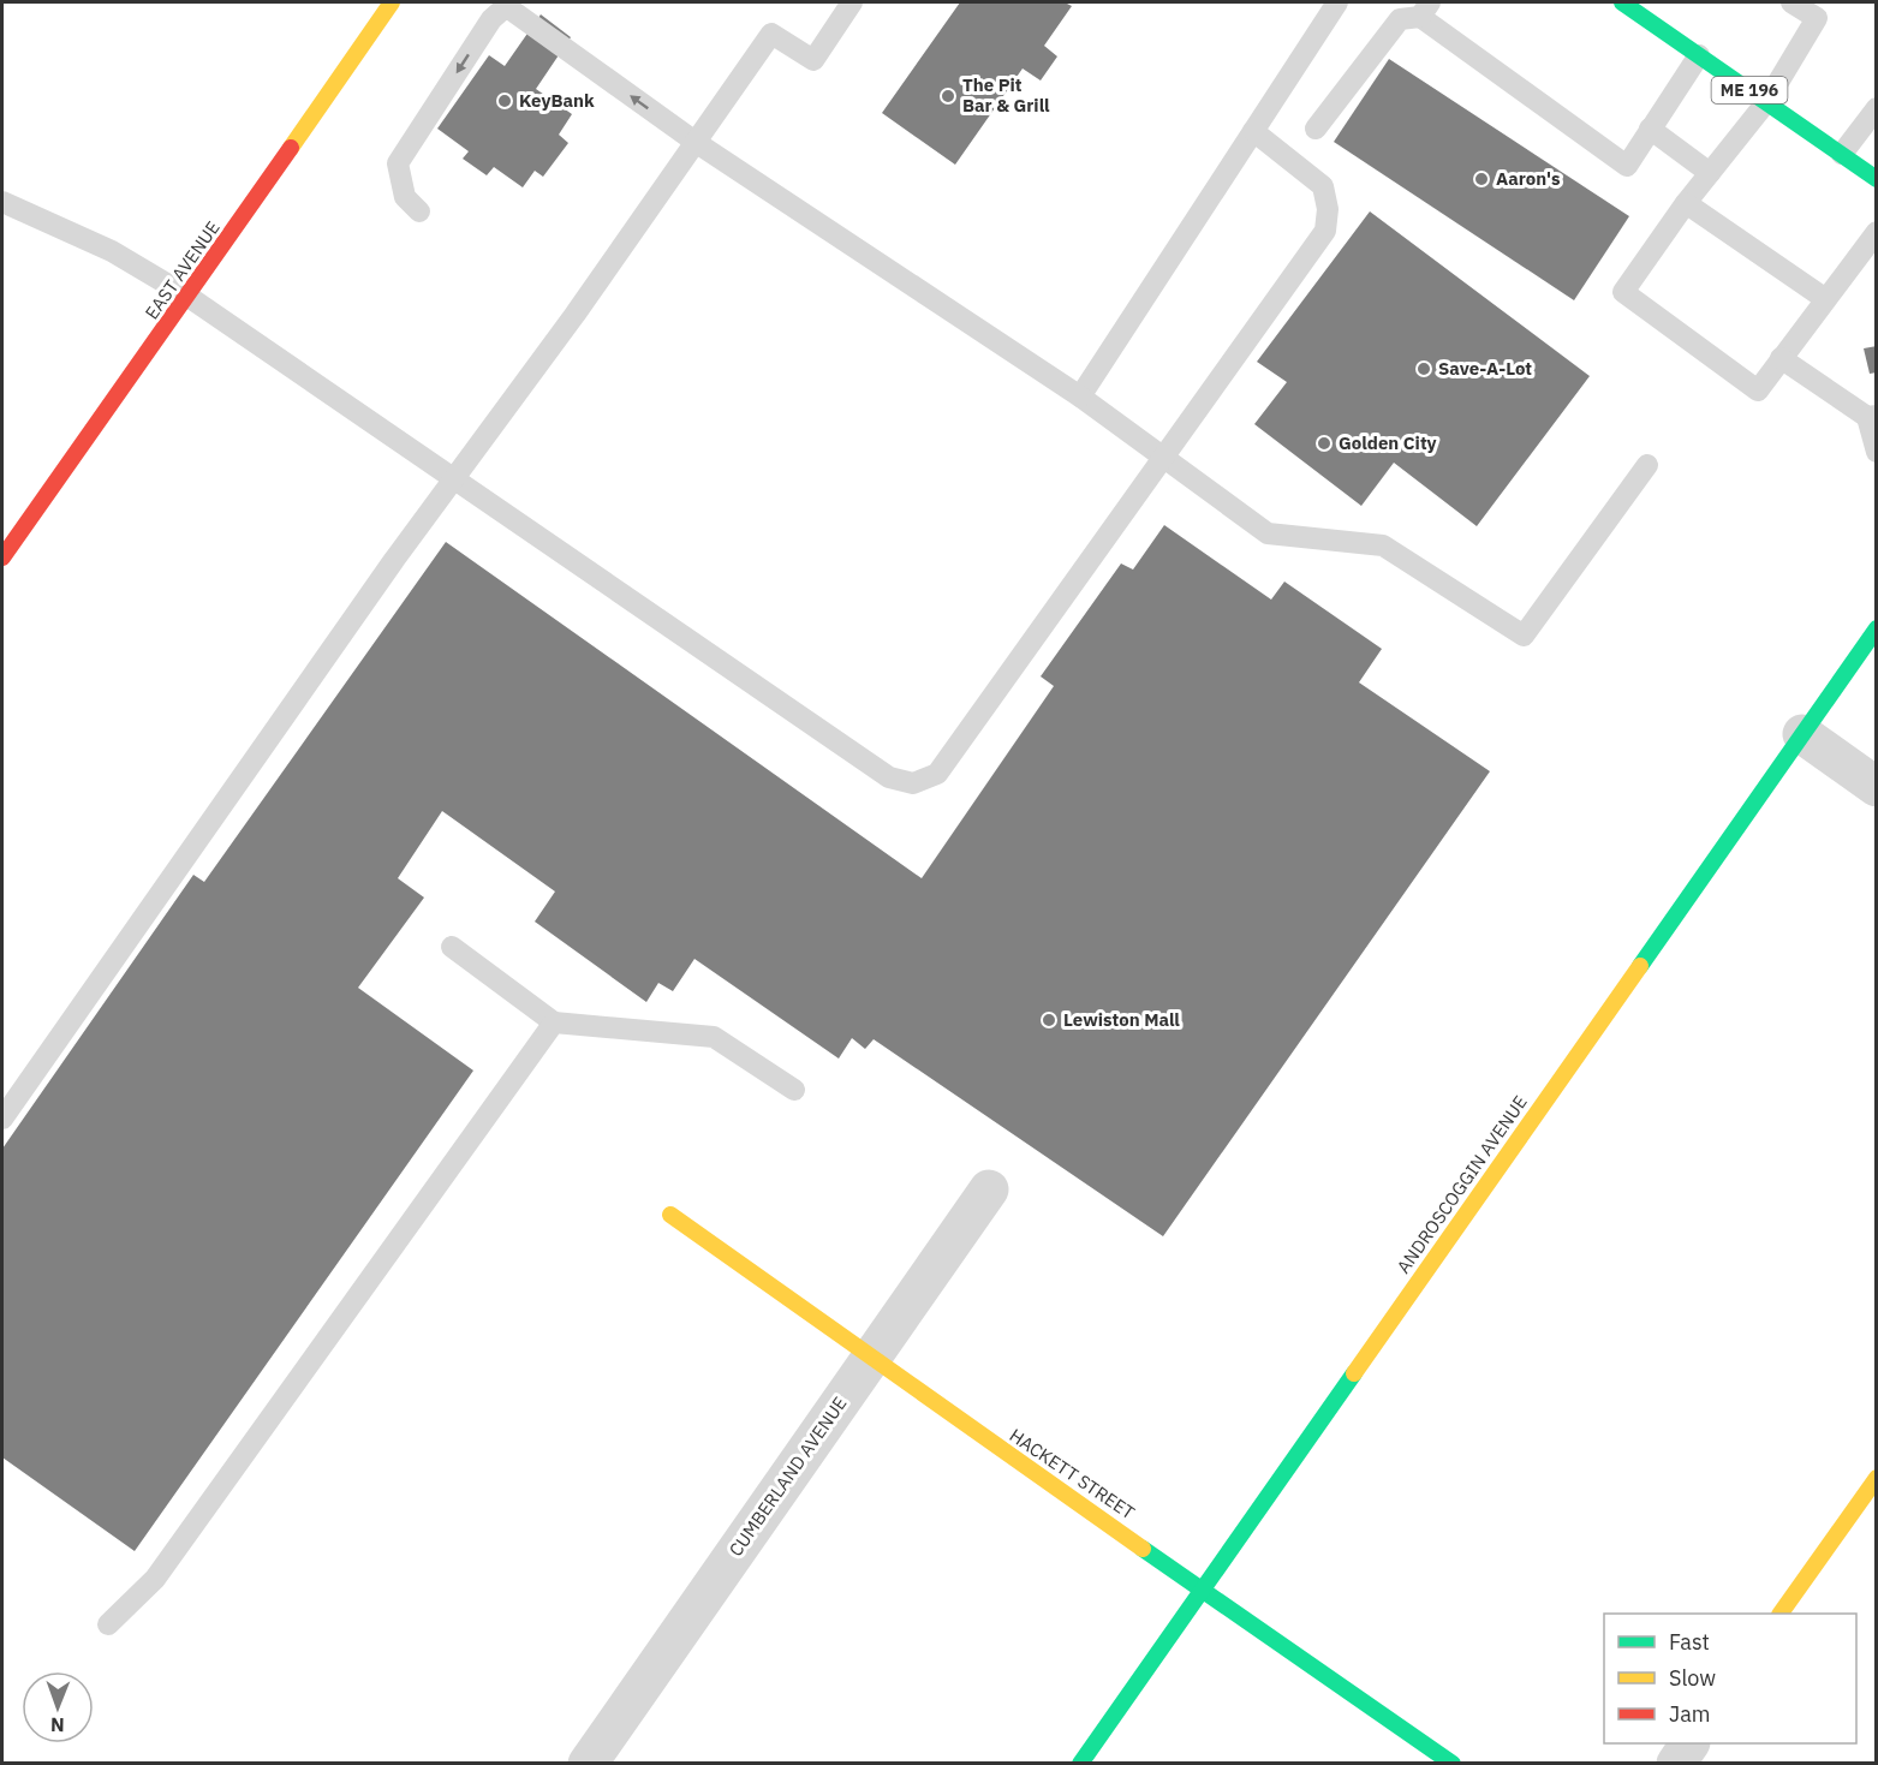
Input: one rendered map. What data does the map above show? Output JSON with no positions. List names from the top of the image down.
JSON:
{
  "streets": {
    "main road": [
      "ME 196",
      "EAST AVENUE",
      "ANDROSCOGGIN AVENUE",
      "HACKETT STREET"
    ],
    "street": ["CUMBERLAND AVENUE"]
  },
  "crossings": [
    ["ANDROSCOGGIN AVENUE", "HACKETT STREET"],
    ["HACKETT STREET", "CUMBERLAND AVENUE"]
  ],
  "places": [
    "The Pit Bar & Grill",
    "KeyBank",
    "Aaron's",
    "Save-A-Lot",
    "Golden City",
    "Lewiston Mall"
  ],
  "legend": ["Fast", "Slow", "Jam"],
  "north": "bottom"
}
